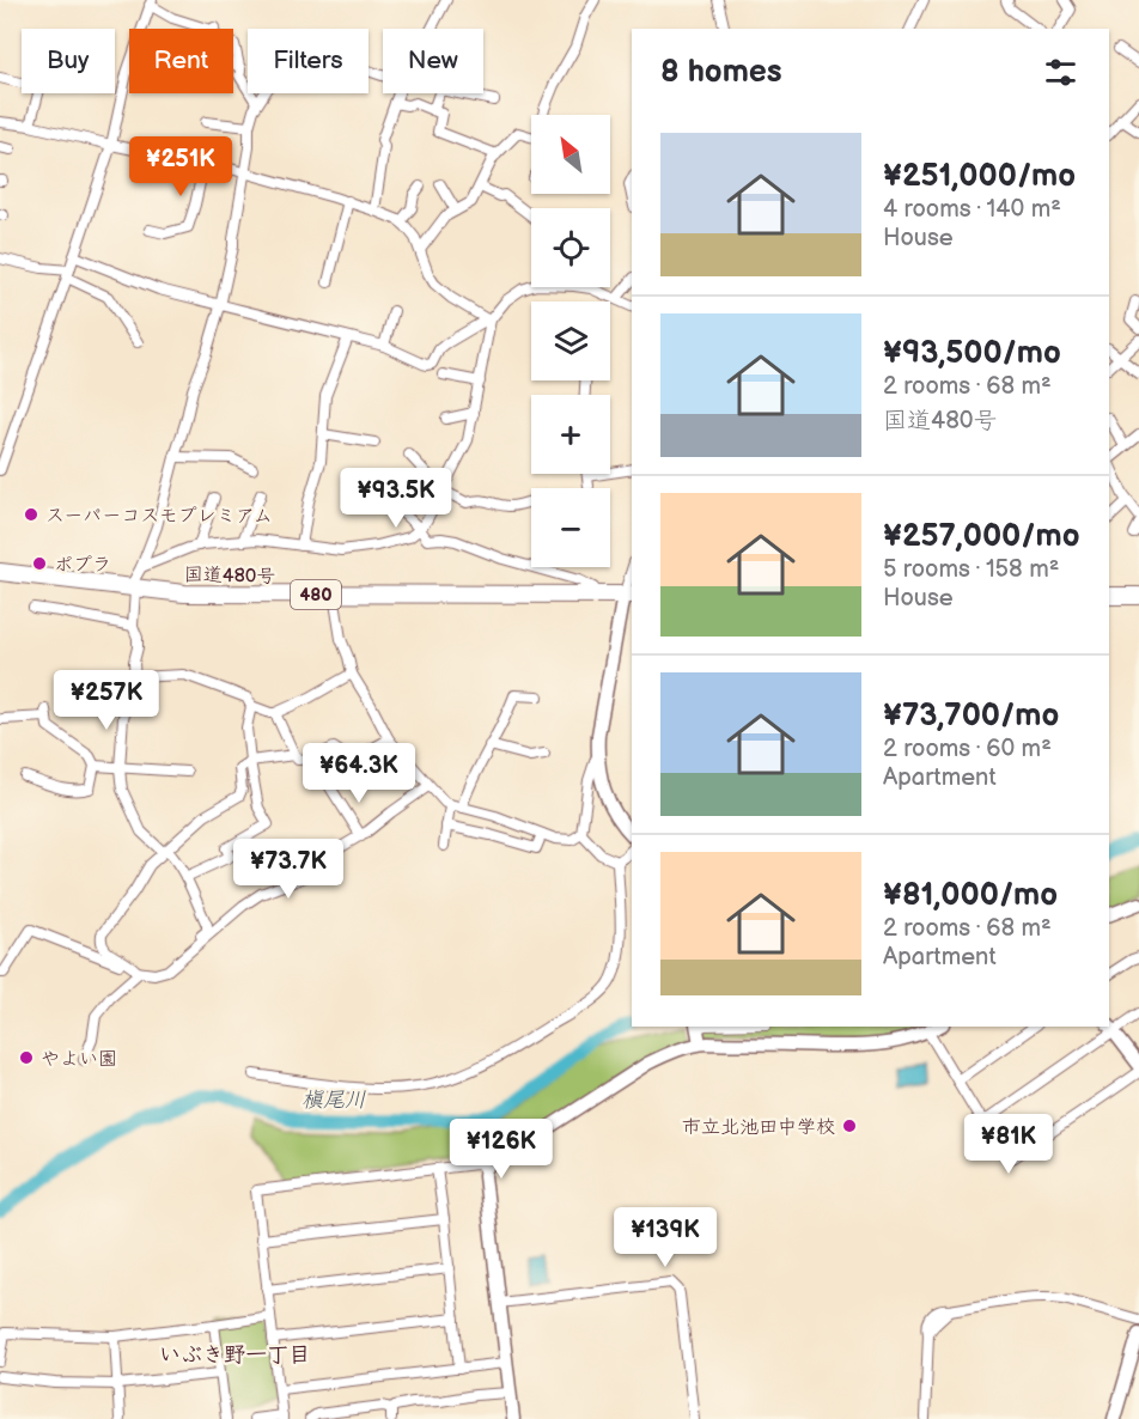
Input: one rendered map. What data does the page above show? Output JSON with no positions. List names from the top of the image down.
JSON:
{
  "streets": {
    "highway": ["国道480号", "480"]
  },
  "districts": ["いぶき野一丁目"],
  "water": ["槇尾川"],
  "places": [
    "スーパーコスモプレミアム",
    "ポプラ",
    "やよい園",
    "市立北池田中学校"
  ],
  "north": "top left",
  "page": {
    "chip": [
      "Buy",
      "Rent",
      "Filters",
      "New"
    ],
    "heading": "8 homes",
    "map_buttons": ["+", "−"],
    "list": [
      {
        "name": "¥251,000/mo",
        "note": "4 rooms · 140 m² · House"
      },
      {
        "name": "¥93,500/mo",
        "note": "2 rooms · 68 m² · 国道480号"
      },
      {
        "name": "¥257,000/mo",
        "note": "5 rooms · 158 m² · House"
      },
      {
        "name": "¥73,700/mo",
        "note": "2 rooms · 60 m² · Apartment"
      },
      {
        "name": "¥81,000/mo",
        "note": "2 rooms · 68 m² · Apartment"
      }
    ],
    "price": [
      "¥251K",
      "¥93.5K",
      "¥257K",
      "¥64.3K",
      "¥73.7K",
      "¥81K",
      "¥126K",
      "¥139K"
    ]
  }
}
